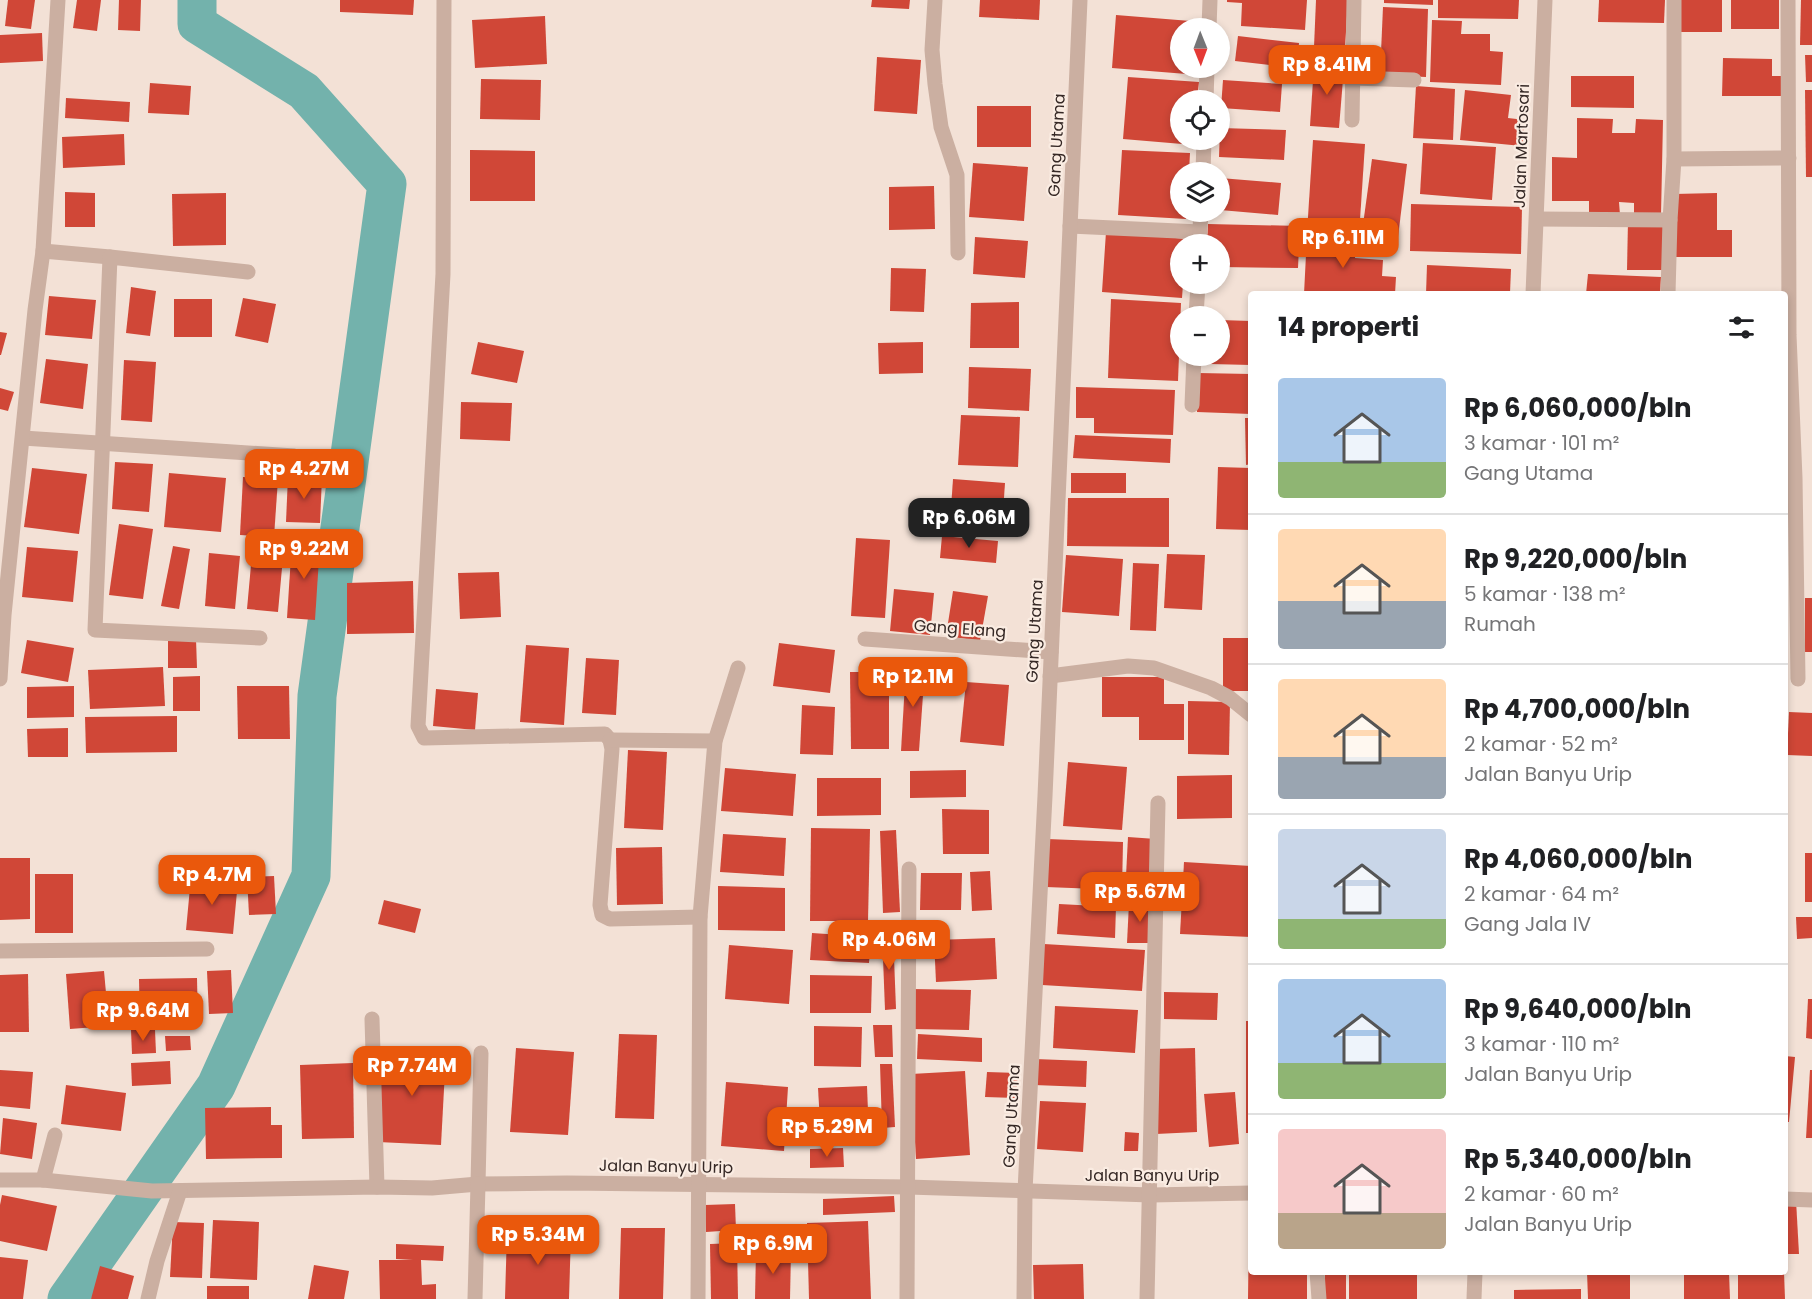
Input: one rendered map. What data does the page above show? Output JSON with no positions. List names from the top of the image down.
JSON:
{
  "streets": {
    "street": [
      "Gang Utama",
      "Jalan Martosari",
      "Gang Elang",
      "Jalan Banyu Urip"
    ]
  },
  "crossings": [
    ["Gang Utama", "Gang Elang"],
    ["Gang Utama", "Jalan Banyu Urip"]
  ],
  "north": "bottom",
  "page": {
    "map_buttons": ["+", "−"],
    "price": [
      "Rp 8.41M",
      "Rp 6.11M",
      "Rp 4.27M",
      "Rp 6.06M",
      "Rp 9.22M",
      "Rp 12.1M",
      "Rp 4.7M",
      "Rp 5.67M",
      "Rp 4.06M",
      "Rp 9.64M",
      "Rp 7.74M",
      "Rp 5.29M",
      "Rp 5.34M",
      "Rp 6.9M"
    ],
    "heading": "14 properti",
    "list": [
      {
        "name": "Rp 6,060,000/bln",
        "note": "3 kamar · 101 m² · Gang Utama"
      },
      {
        "name": "Rp 9,220,000/bln",
        "note": "5 kamar · 138 m² · Rumah"
      },
      {
        "name": "Rp 4,700,000/bln",
        "note": "2 kamar · 52 m² · Jalan Banyu Urip"
      },
      {
        "name": "Rp 4,060,000/bln",
        "note": "2 kamar · 64 m² · Gang Jala IV"
      },
      {
        "name": "Rp 9,640,000/bln",
        "note": "3 kamar · 110 m² · Jalan Banyu Urip"
      },
      {
        "name": "Rp 5,340,000/bln",
        "note": "2 kamar · 60 m² · Jalan Banyu Urip"
      }
    ]
  }
}
